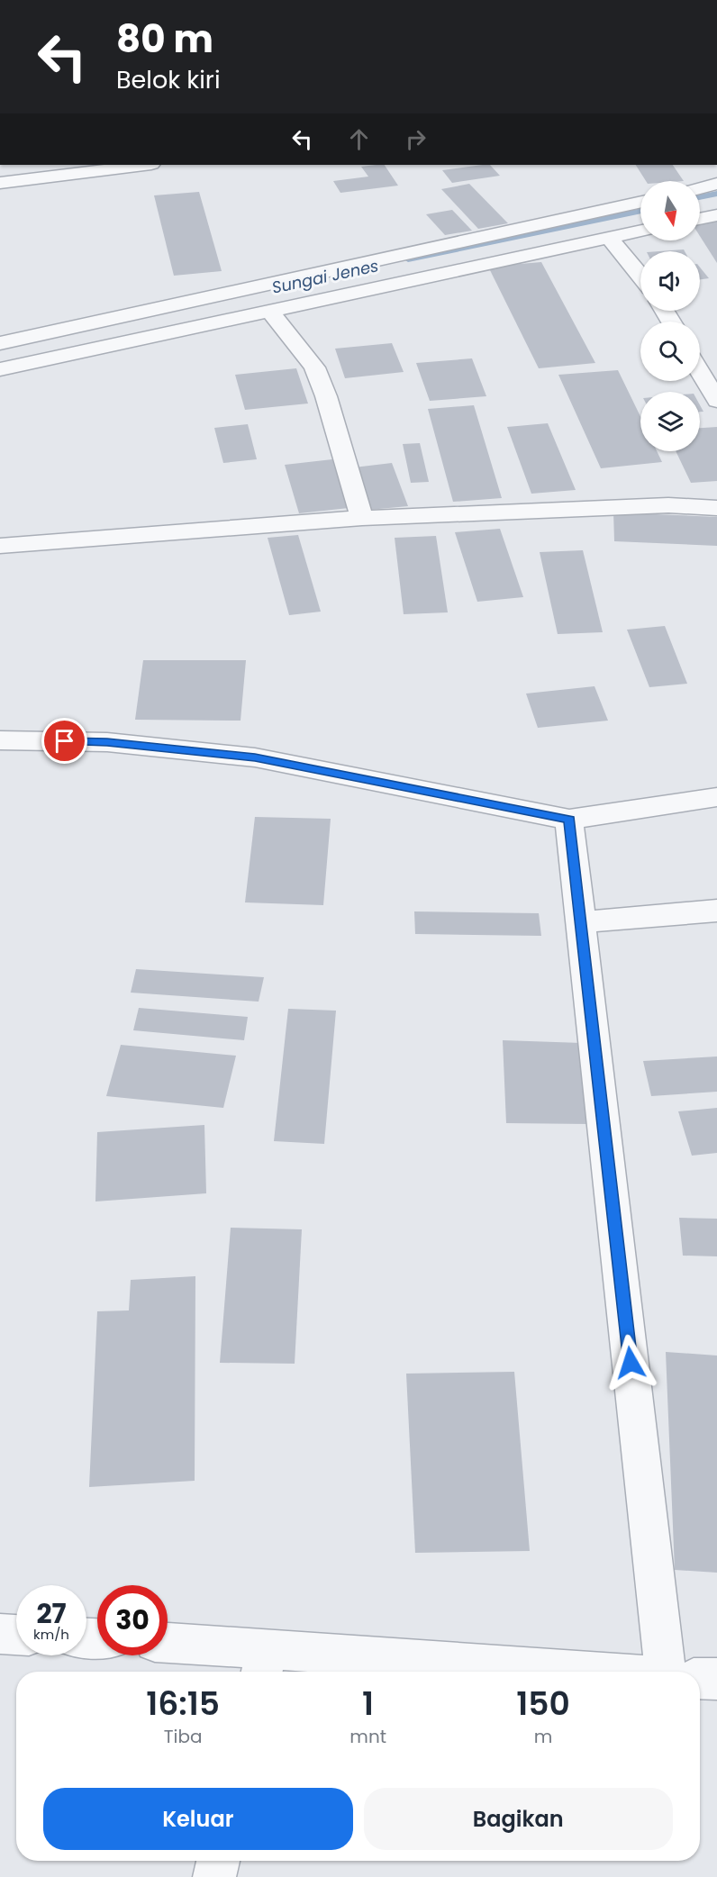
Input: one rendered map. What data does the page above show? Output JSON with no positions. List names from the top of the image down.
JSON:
{
  "water": ["Sungai Jenes"],
  "north": "bottom",
  "page": {
    "turn": ["80 m", "Belok kiri"],
    "speed": "27 km/h",
    "limit": "30",
    "eta": [
      "16:15",
      "Tiba",
      "1",
      "mnt",
      "150",
      "m"
    ],
    "buttons": ["Keluar", "Bagikan"]
  }
}
